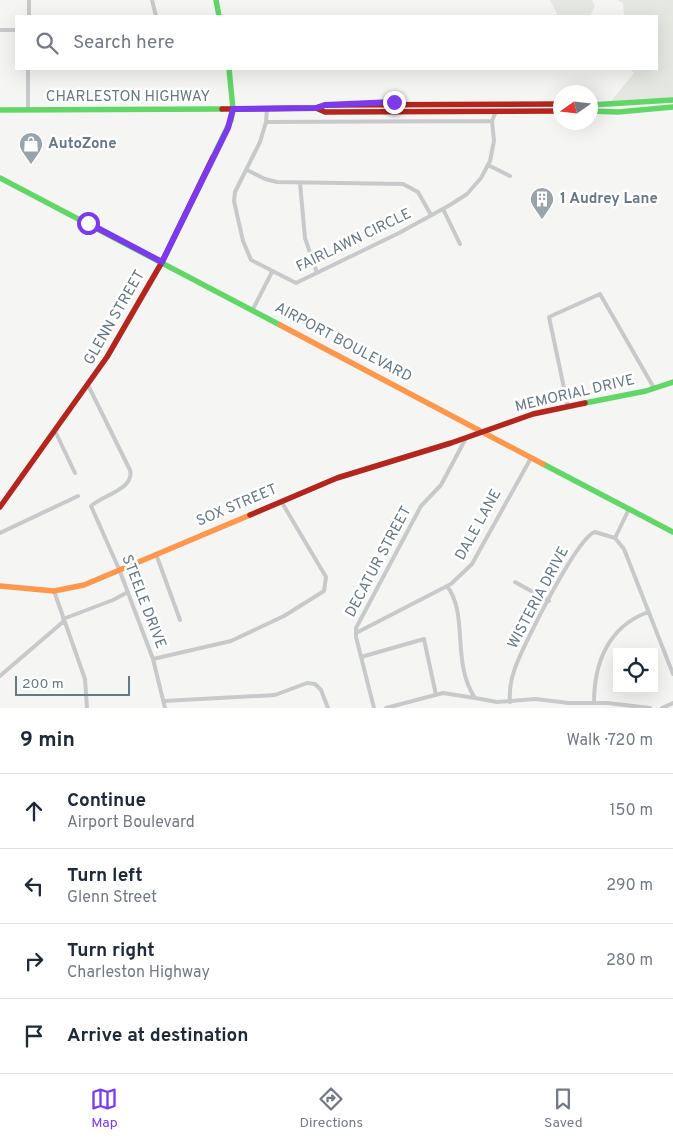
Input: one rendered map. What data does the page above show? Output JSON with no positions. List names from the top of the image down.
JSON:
{
  "streets": {
    "main road": [
      "CHARLESTON HIGHWAY",
      "GLENN STREET",
      "AIRPORT BOULEVARD",
      "MEMORIAL DRIVE",
      "SOX STREET"
    ],
    "street": [
      "FAIRLAWN CIRCLE",
      "DALE LANE",
      "DECATUR STREET",
      "WISTERIA DRIVE",
      "STEELE DRIVE"
    ]
  },
  "crossings": [
    ["CHARLESTON HIGHWAY", "FAIRLAWN CIRCLE"],
    ["CHARLESTON HIGHWAY", "GLENN STREET"],
    ["GLENN STREET", "AIRPORT BOULEVARD"],
    ["GLENN STREET", "STEELE DRIVE"],
    ["AIRPORT BOULEVARD", "MEMORIAL DRIVE"],
    ["AIRPORT BOULEVARD", "SOX STREET"],
    ["AIRPORT BOULEVARD", "DALE LANE"],
    ["MEMORIAL DRIVE", "SOX STREET"],
    ["SOX STREET", "DECATUR STREET"],
    ["SOX STREET", "STEELE DRIVE"],
    ["DALE LANE", "DECATUR STREET"]
  ],
  "places": {
    "shop": ["AutoZone"],
    "building": ["1 Audrey Lane"]
  },
  "scale_bar": "200 m",
  "north": "left",
  "page": {
    "search": "Search here",
    "scale": "200 m",
    "heading": ["9 min", "Walk · 720 m"],
    "list": [
      ["Continue", "Airport Boulevard", "150 m"],
      ["Turn left", "Glenn Street", "290 m"],
      ["Turn right", "Charleston Highway", "280 m"],
      "Arrive at destination"
    ],
    "nav": ["Map", "Directions", "Saved"]
  }
}
